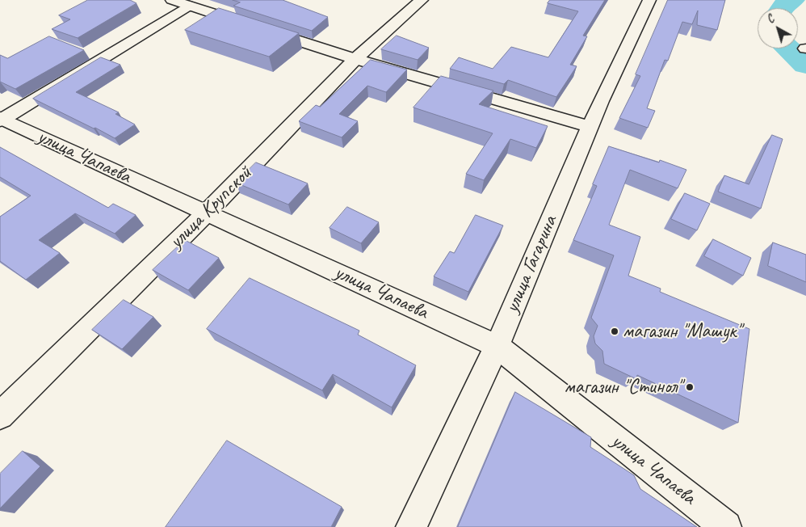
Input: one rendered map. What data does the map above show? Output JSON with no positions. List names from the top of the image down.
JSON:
{
  "streets": {
    "street": ["улица Чапаева", "улица Крупской", "улица Гагарина"]
  },
  "crossings": [
    ["улица Чапаева", "улица Крупской"],
    ["улица Чапаева", "улица Гагарина"]
  ],
  "places": ["магазин \"Машук\"", "магазин \"Стинол\""],
  "north": "top left"
}
